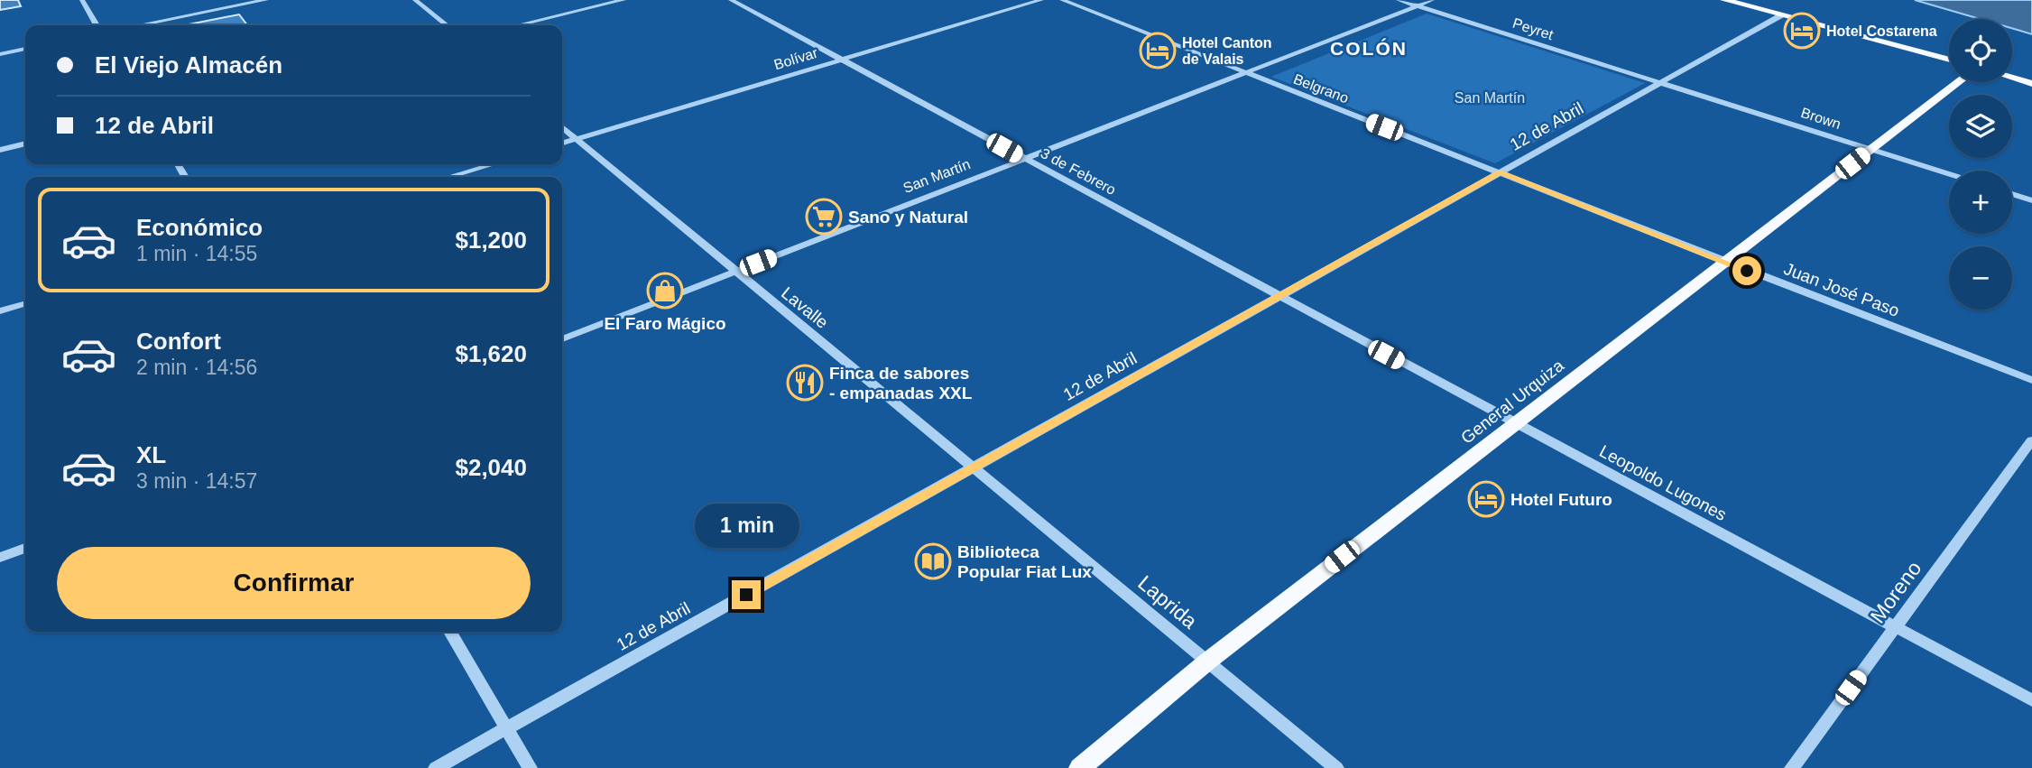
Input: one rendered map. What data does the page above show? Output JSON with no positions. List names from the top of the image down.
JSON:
{
  "streets": {
    "main road": ["General Urquiza"],
    "street": [
      "Peyret",
      "Bolívar",
      "Belgrano",
      "Brown",
      "12 de Abril",
      "3 de Febrero",
      "San Martín",
      "Juan José Paso",
      "Lavalle",
      "Leopoldo Lugones",
      "Moreno",
      "Laprida"
    ]
  },
  "crossings": [
    ["Peyret", "Brown"],
    ["Peyret", "12 de Abril"],
    ["Peyret", "San Martín"],
    ["Bolívar", "3 de Febrero"],
    ["Bolívar", "Lavalle"],
    ["Belgrano", "12 de Abril"],
    ["Belgrano", "San Martín"],
    ["Belgrano", "Juan José Paso"],
    ["Brown", "12 de Abril"],
    ["Brown", "General Urquiza"],
    ["12 de Abril", "3 de Febrero"],
    ["12 de Abril", "Juan José Paso"],
    ["12 de Abril", "Lavalle"],
    ["12 de Abril", "Leopoldo Lugones"],
    ["12 de Abril", "Laprida"],
    ["3 de Febrero", "San Martín"],
    ["3 de Febrero", "Leopoldo Lugones"],
    ["San Martín", "Lavalle"],
    ["Juan José Paso", "General Urquiza"],
    ["Lavalle", "Laprida"],
    ["General Urquiza", "Leopoldo Lugones"],
    ["General Urquiza", "Laprida"],
    ["Leopoldo Lugones", "Moreno"]
  ],
  "districts": ["COLÓN"],
  "parks": ["San Martín"],
  "places": {
    "hotel": ["Hotel Costarena", "Hotel Canton de Valais", "Hotel Futuro"],
    "supermarket": ["Sano y Natural"],
    "shop": ["El Faro Mágico"],
    "restaurant": ["Finca de sabores - empanadas XXL"],
    "library": ["Biblioteca Popular Fiat Lux"]
  },
  "page": {
    "map_buttons": ["+", "−"],
    "banner": ["El Viejo Almacén", "12 de Abril"],
    "list": [
      {
        "name": "Económico",
        "note": "1 min · 14:55",
        "value": "$1,200"
      },
      {
        "name": "Confort",
        "note": "2 min · 14:56",
        "value": "$1,620"
      },
      {
        "name": "XL",
        "note": "3 min · 14:57",
        "value": "$2,040"
      }
    ],
    "bubble": "1 min",
    "buttons": "Confirmar"
  }
}
